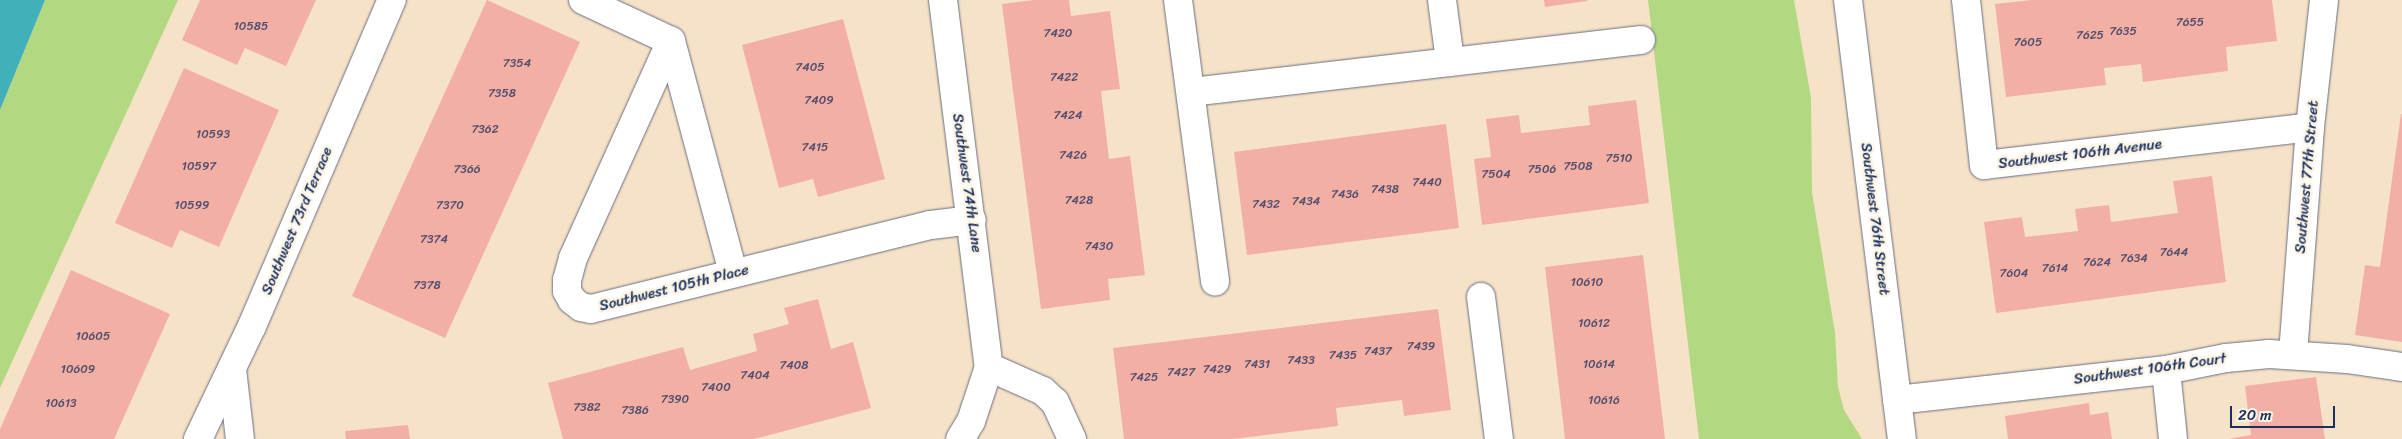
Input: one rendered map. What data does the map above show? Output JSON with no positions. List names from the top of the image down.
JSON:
{
  "streets": {
    "street": [
      "Southwest 106th Avenue",
      "Southwest 77th Street",
      "Southwest 74th Lane",
      "Southwest 76th Street",
      "Southwest 73rd Terrace",
      "Southwest 105th Place",
      "Southwest 106th Court"
    ]
  },
  "crossings": [
    ["Southwest 106th Avenue", "Southwest 77th Street"],
    ["Southwest 77th Street", "Southwest 106th Court"],
    ["Southwest 74th Lane", "Southwest 105th Place"],
    ["Southwest 76th Street", "Southwest 106th Court"]
  ],
  "house_numbers": [
    "7655",
    "10585",
    "7635",
    "7420",
    "7625",
    "7605",
    "7354",
    "7405",
    "7422",
    "7358",
    "7409",
    "7424",
    "7362",
    "10593",
    "7415",
    "7426",
    "7510",
    "10597",
    "7508",
    "7366",
    "7506",
    "7504",
    "7440",
    "7438",
    "7436",
    "7428",
    "7434",
    "7432",
    "10599",
    "7370",
    "7374",
    "7430",
    "7644",
    "7634",
    "7624",
    "7614",
    "7604",
    "10610",
    "7378",
    "10612",
    "10605",
    "7439",
    "7437",
    "7435",
    "7433",
    "7431",
    "10614",
    "7408",
    "10609",
    "7429",
    "7427",
    "7404",
    "7425",
    "7400",
    "7390",
    "10616",
    "10613",
    "7382",
    "7386"
  ],
  "scale_bar": "20 m"
}
